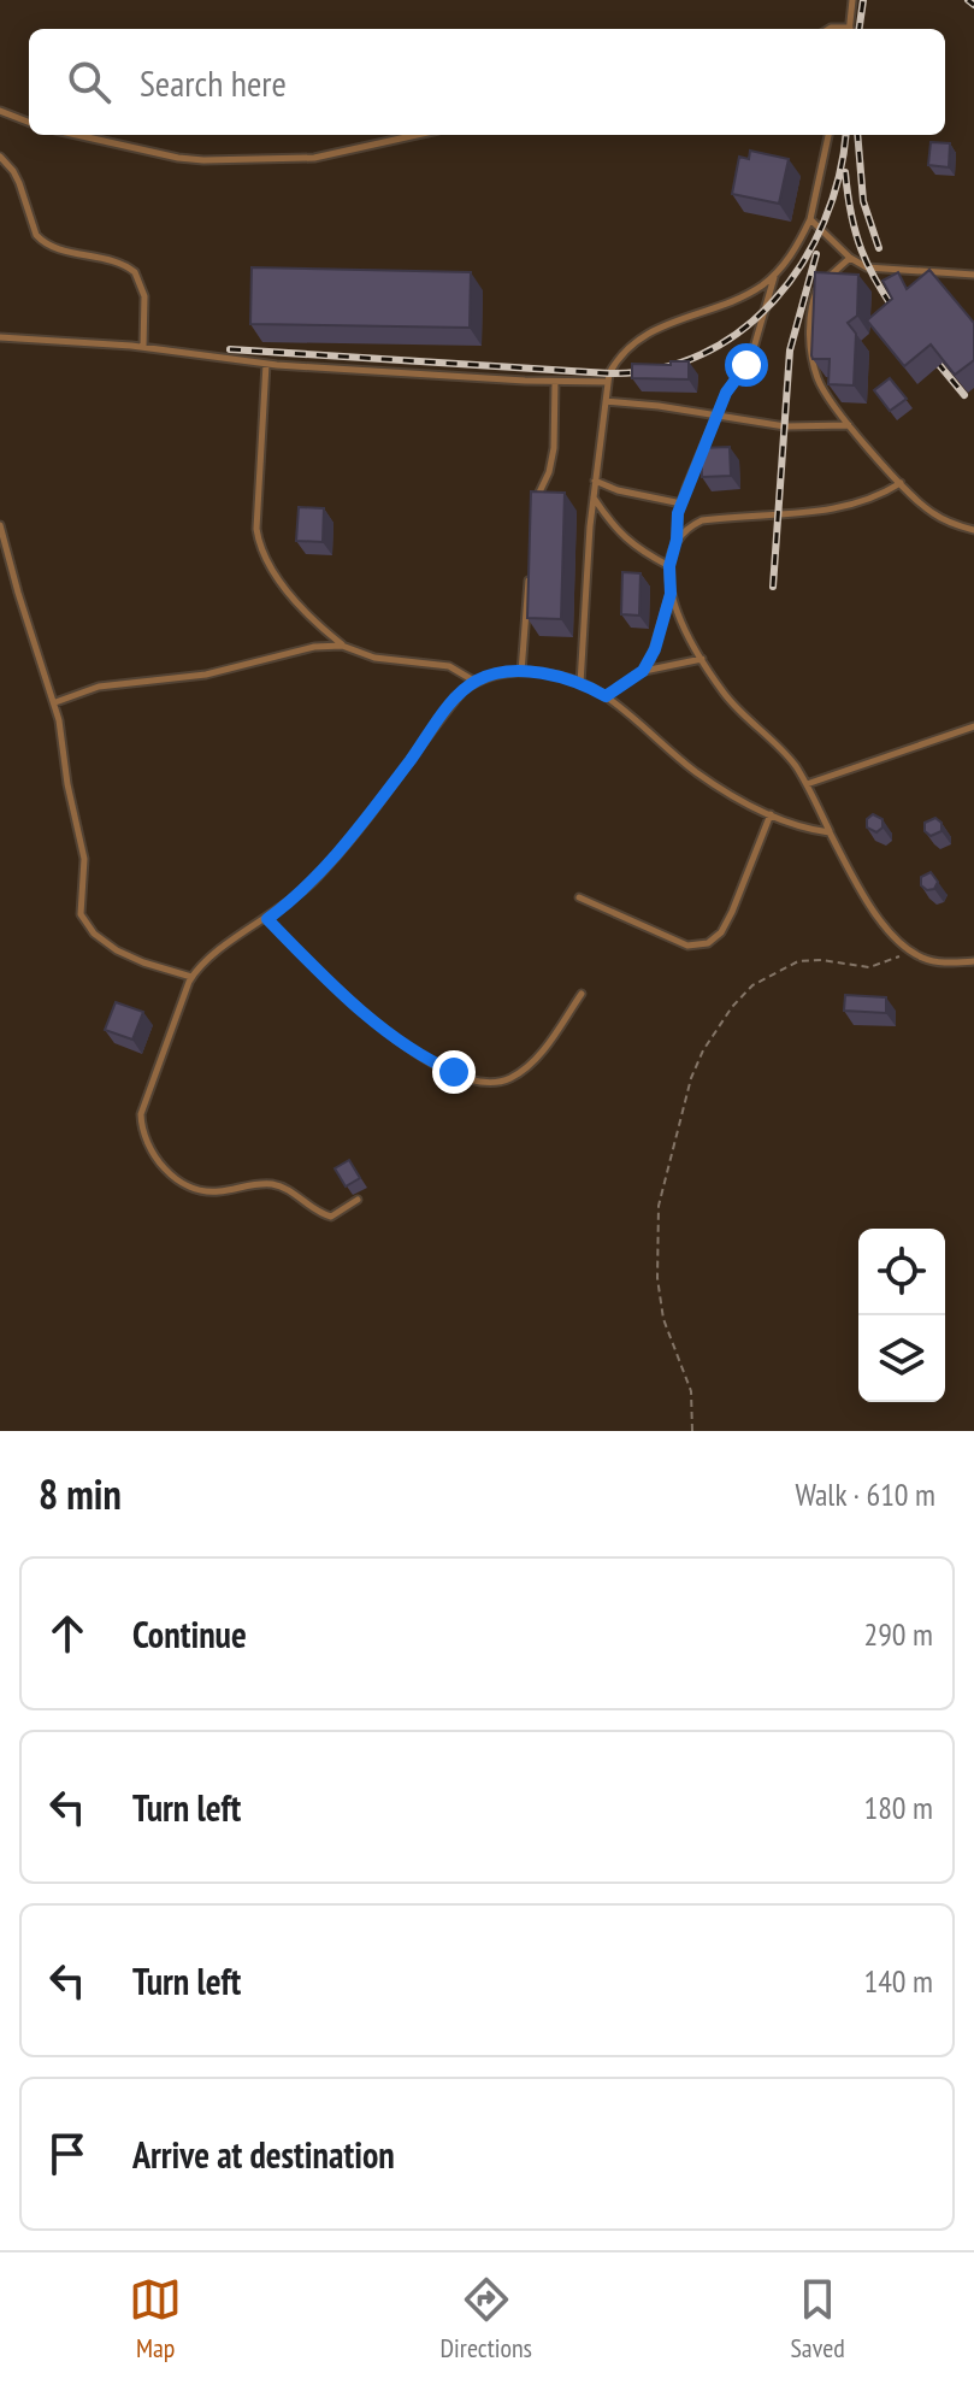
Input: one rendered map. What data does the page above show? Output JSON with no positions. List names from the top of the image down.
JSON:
{
  "page": {
    "search": "Search here",
    "heading": ["8 min", "Walk · 610 m"],
    "list": [
      ["Continue", "290 m"],
      ["Turn left", "180 m"],
      ["Turn left", "140 m"],
      "Arrive at destination"
    ],
    "nav": ["Map", "Directions", "Saved"]
  }
}
